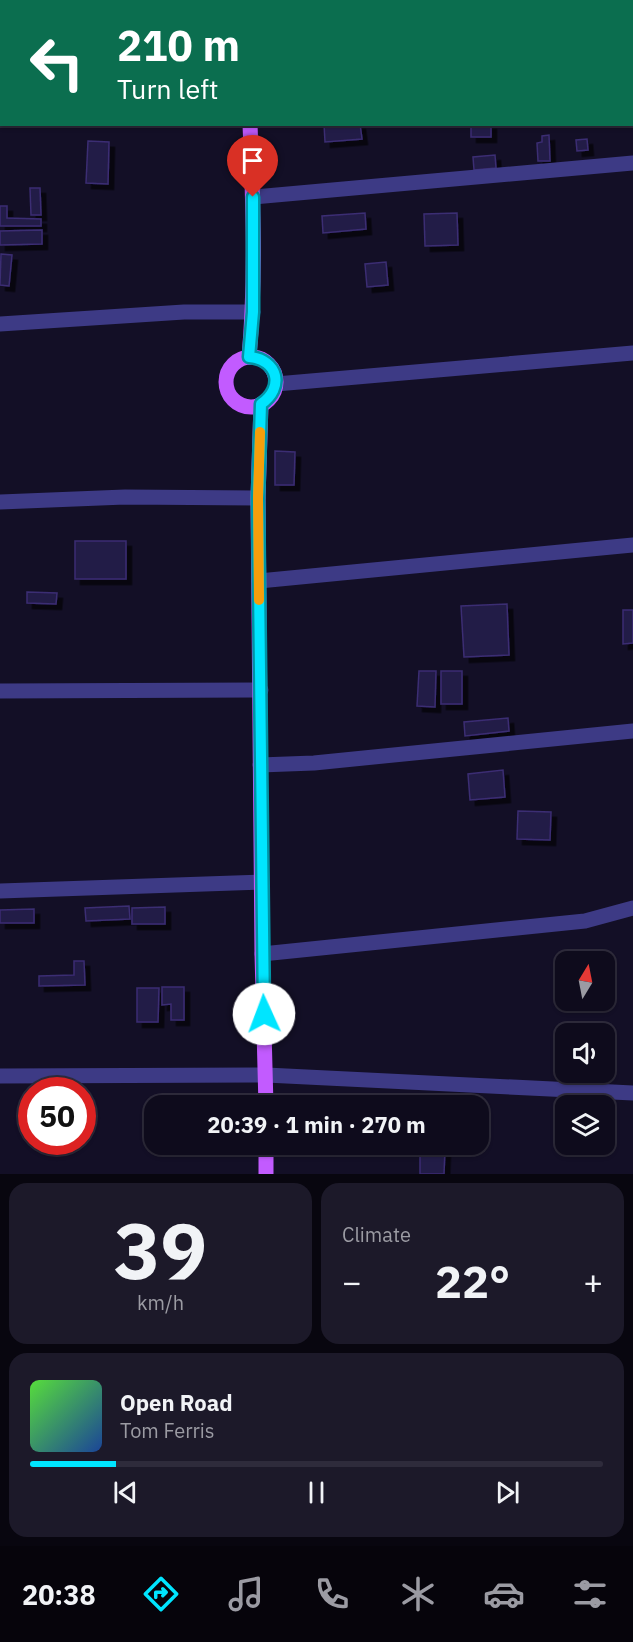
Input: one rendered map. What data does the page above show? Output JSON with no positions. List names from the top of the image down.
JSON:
{
  "north": "top",
  "page": {
    "turn": ["210 m", "Turn left"],
    "limit": "50",
    "trip": "20:39 · 1 min · 270 m",
    "tile": [
      ["39", "km/h"],
      "Climate"
    ],
    "heat": ["−", "22°", "+"],
    "song": ["Open Road", "Tom Ferris"],
    "tabs": "20:38"
  }
}
